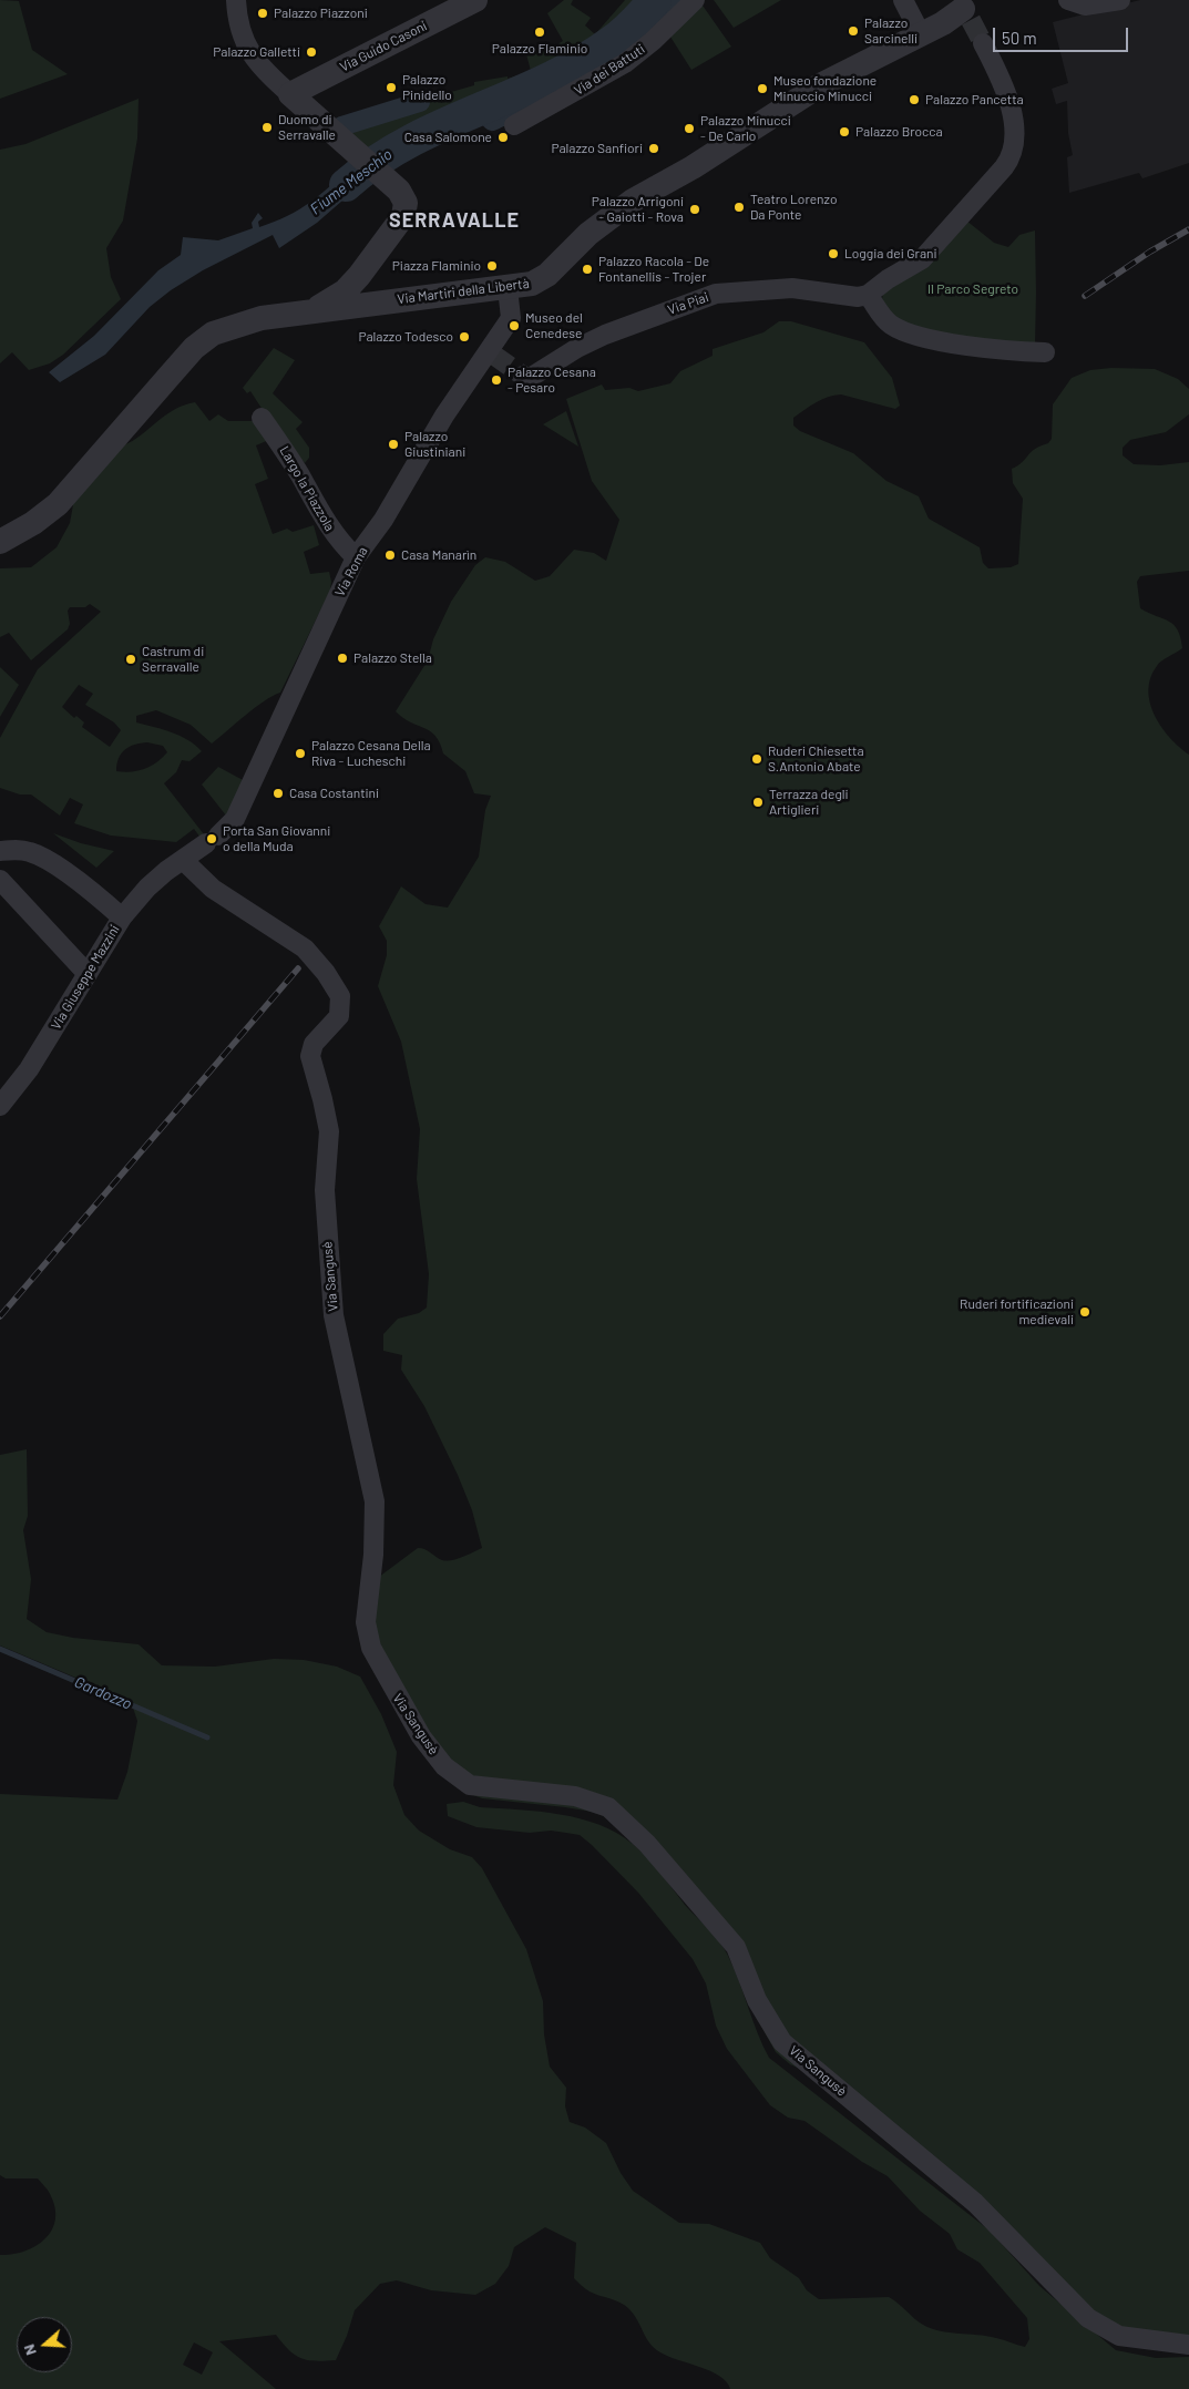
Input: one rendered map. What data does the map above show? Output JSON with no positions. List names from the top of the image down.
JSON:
{
  "streets": {
    "street": [
      "Via Guido Casoni",
      "Via dei Battuti",
      "Via Martiri della Libertà",
      "Via Piai",
      "Largo la Piazzola",
      "Via Roma",
      "Via Giuseppe Mazzini",
      "Via Sangusè"
    ]
  },
  "crossings": [
    ["Via Martiri della Libertà", "Via Roma"],
    ["Largo la Piazzola", "Via Roma"],
    ["Via Roma", "Via Giuseppe Mazzini"],
    ["Via Roma", "Via Sangusè"],
    ["Via Giuseppe Mazzini", "Via Sangusè"]
  ],
  "districts": ["SERRAVALLE"],
  "water": ["Fiume Meschio", "Gardozzo"],
  "parks": ["Il Parco Segreto"],
  "places": [
    "Palazzo Piazzoni",
    "Palazzo Sarcinelli",
    "Palazzo Flaminio",
    "Palazzo Galletti",
    "Palazzo Pinidello",
    "Museo fondazione Minuccio Minucci",
    "Palazzo Pancetta",
    "Duomo di Serravalle",
    "Palazzo Minucci - De Carlo",
    "Palazzo Brocca",
    "Casa Salomone",
    "Palazzo Sanfiori",
    "Teatro Lorenzo Da Ponte",
    "Palazzo Arrigoni - Gaiotti - Rova",
    "Loggia dei Grani",
    "Piazza Flaminio",
    "Palazzo Racola - De Fontanellis - Trojer",
    "Museo del Cenedese",
    "Palazzo Todesco",
    "Palazzo Cesana - Pesaro",
    "Palazzo Giustiniani",
    "Casa Manarìn",
    "Palazzo Stella",
    "Castrum di Serravalle",
    "Palazzo Cesana Della Riva - Lucheschi",
    "Ruderi Chiesetta S.Antonio Abate",
    "Casa Costantini",
    "Terrazza degli Artiglieri",
    "Porta San Giovanni o della Muda",
    "Ruderi fortificazioni medievali"
  ],
  "scale_bar": "50 m",
  "north": "left"
}
